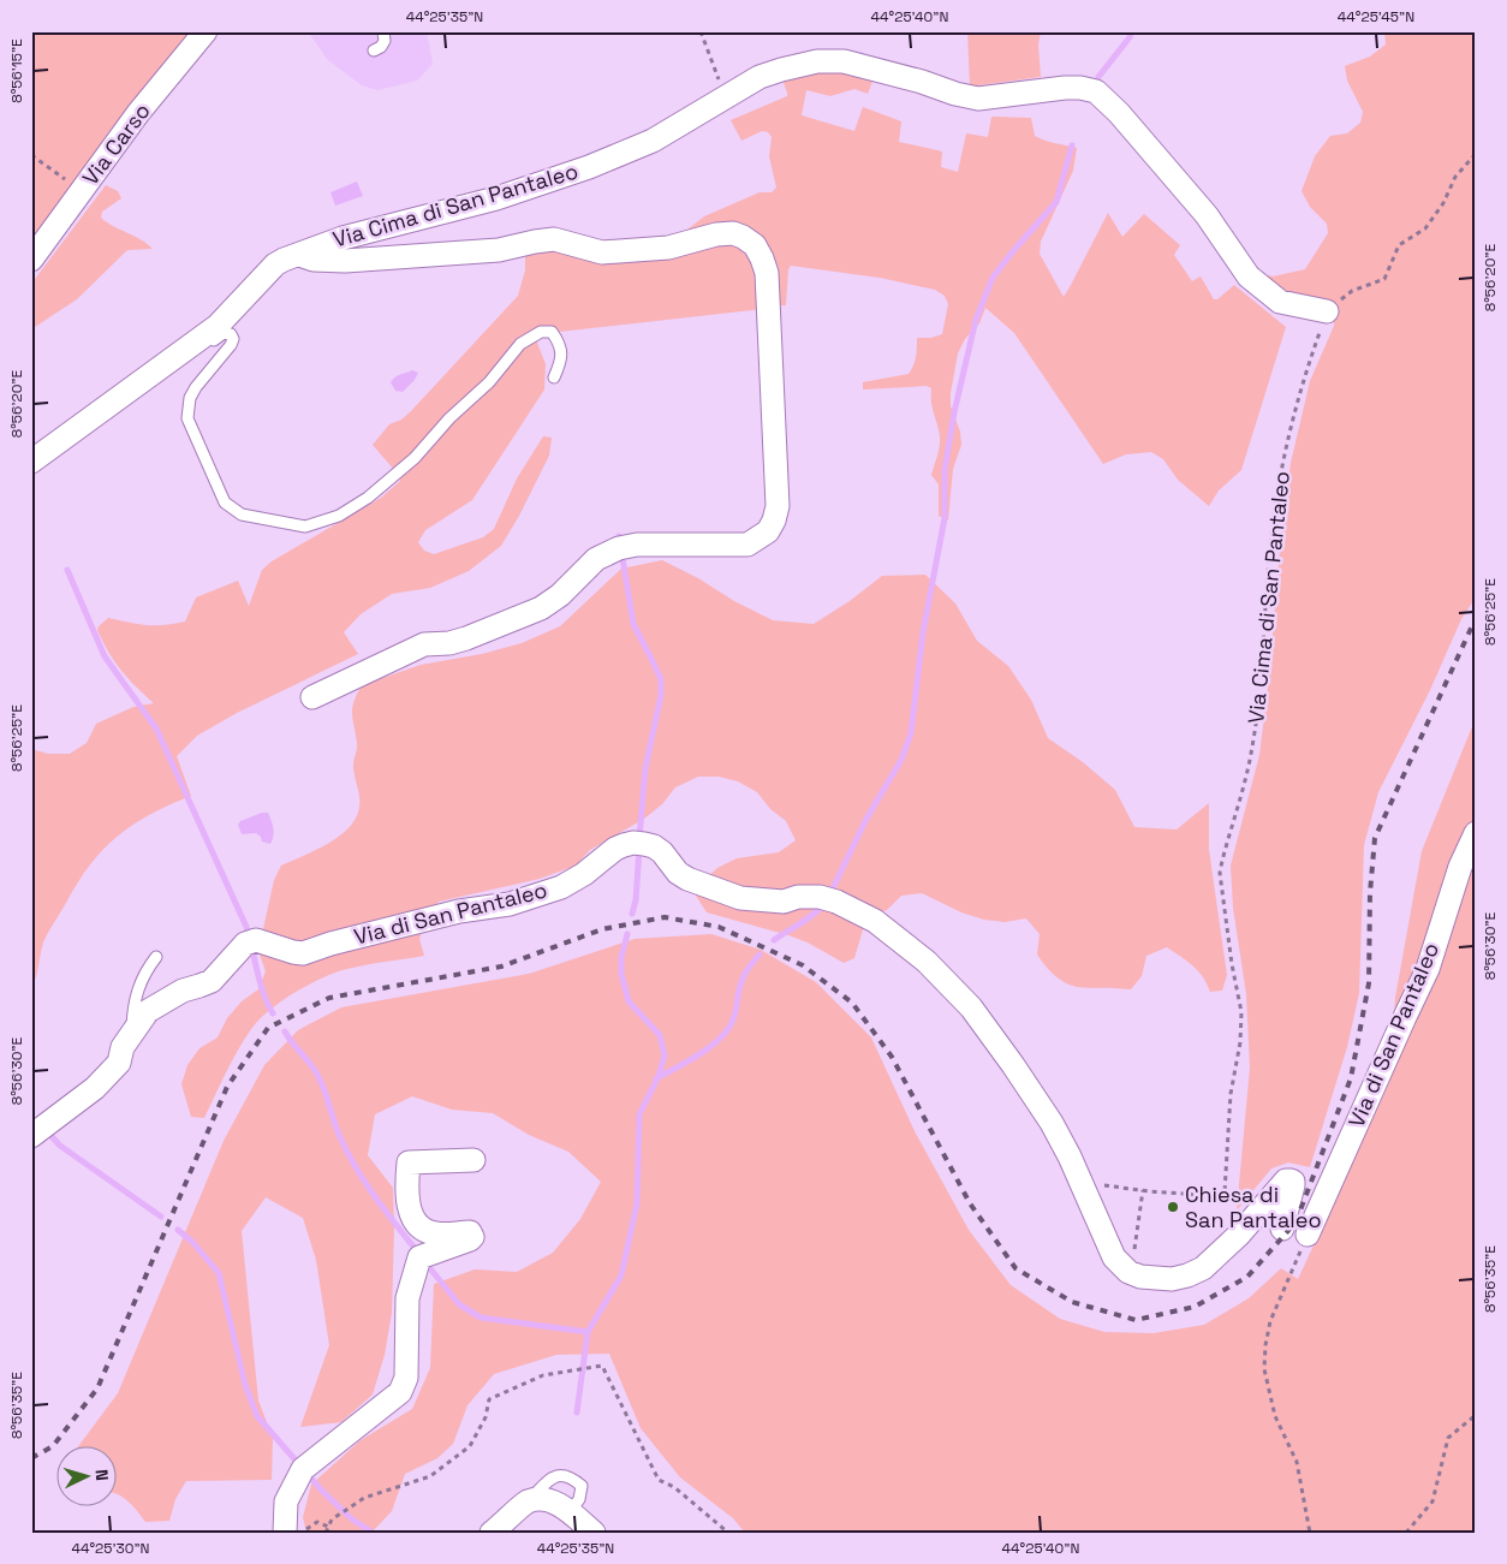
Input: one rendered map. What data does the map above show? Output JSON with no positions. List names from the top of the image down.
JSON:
{
  "streets": {
    "street": ["Via Carso", "Via Cima di San Pantaleo", "Via di San Pantaleo"]
  },
  "places": ["Chiesa di San Pantaleo"],
  "north": "right",
  "coordinates": [
    "44°25'35\"N",
    "44°25'40\"N",
    "44°25'45\"N",
    "8°56'15\"E",
    "8°56'20\"E",
    "8°56'25\"E",
    "8°56'30\"E",
    "8°56'35\"E",
    "44°25'30\"N"
  ]
}
